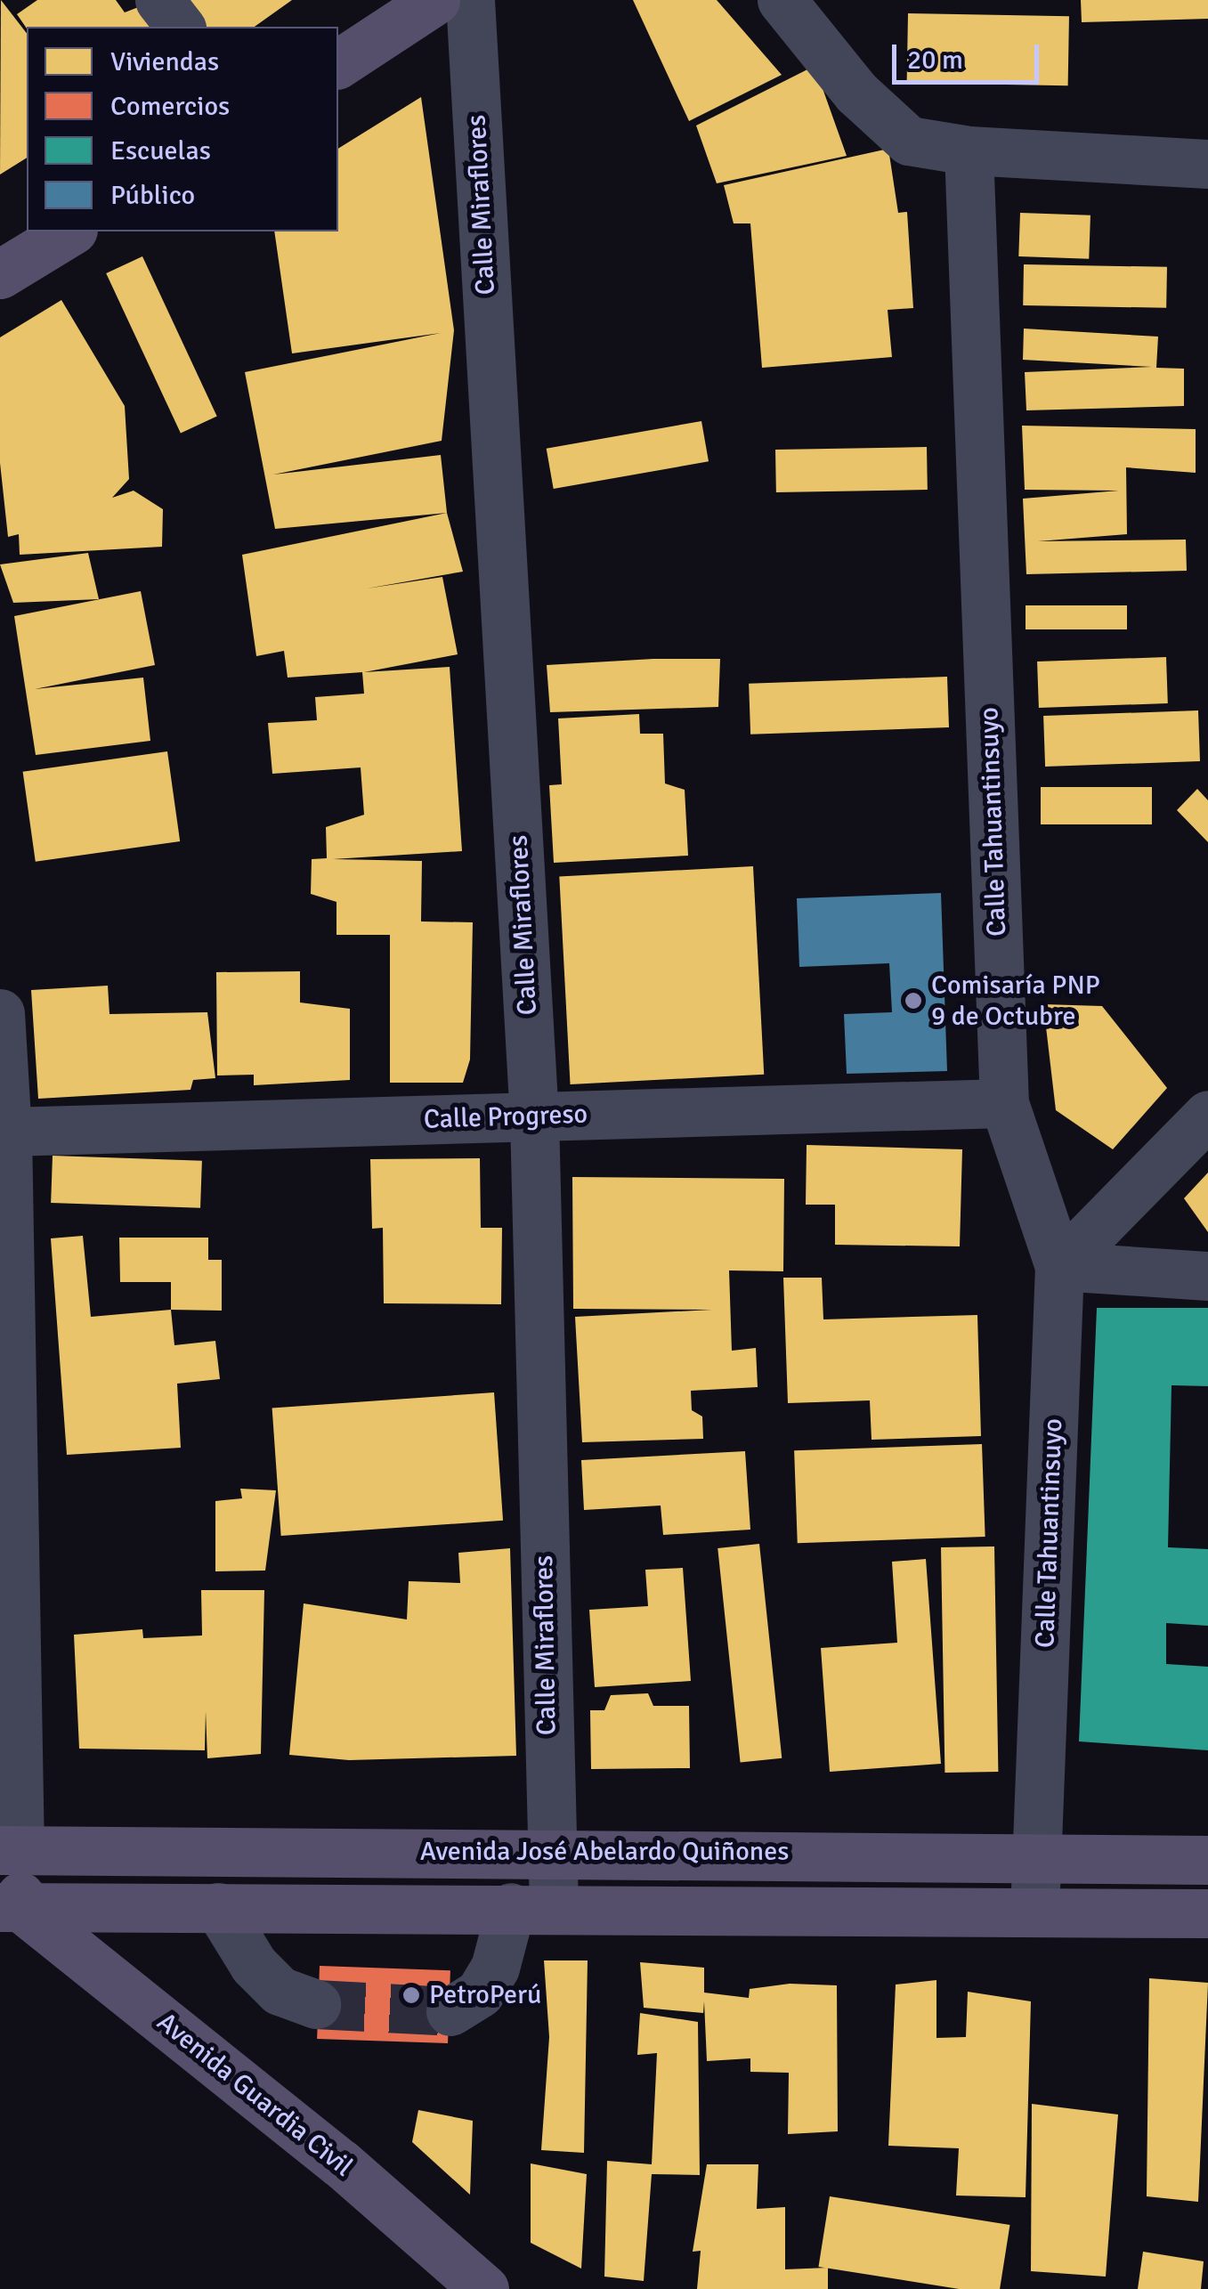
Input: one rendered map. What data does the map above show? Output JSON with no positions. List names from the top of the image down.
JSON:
{
  "streets": {
    "main road": ["Avenida José Abelardo Quiñones", "Avenida Guardia Civil"],
    "street": ["Calle Miraflores", "Calle Tahuantinsuyo", "Calle Progreso"]
  },
  "crossings": [
    ["Calle Miraflores", "Calle Progreso"],
    ["Calle Miraflores", "Avenida José Abelardo Quiñones"],
    ["Calle Tahuantinsuyo", "Calle Progreso"],
    ["Calle Tahuantinsuyo", "Avenida José Abelardo Quiñones"],
    ["Avenida José Abelardo Quiñones", "Avenida Guardia Civil"]
  ],
  "places": ["Comisaría PNP 9 de Octubre", "PetroPerú"],
  "legend": [
    "Viviendas",
    "Comercios",
    "Escuelas",
    "Público"
  ],
  "scale_bar": "20 m"
}
